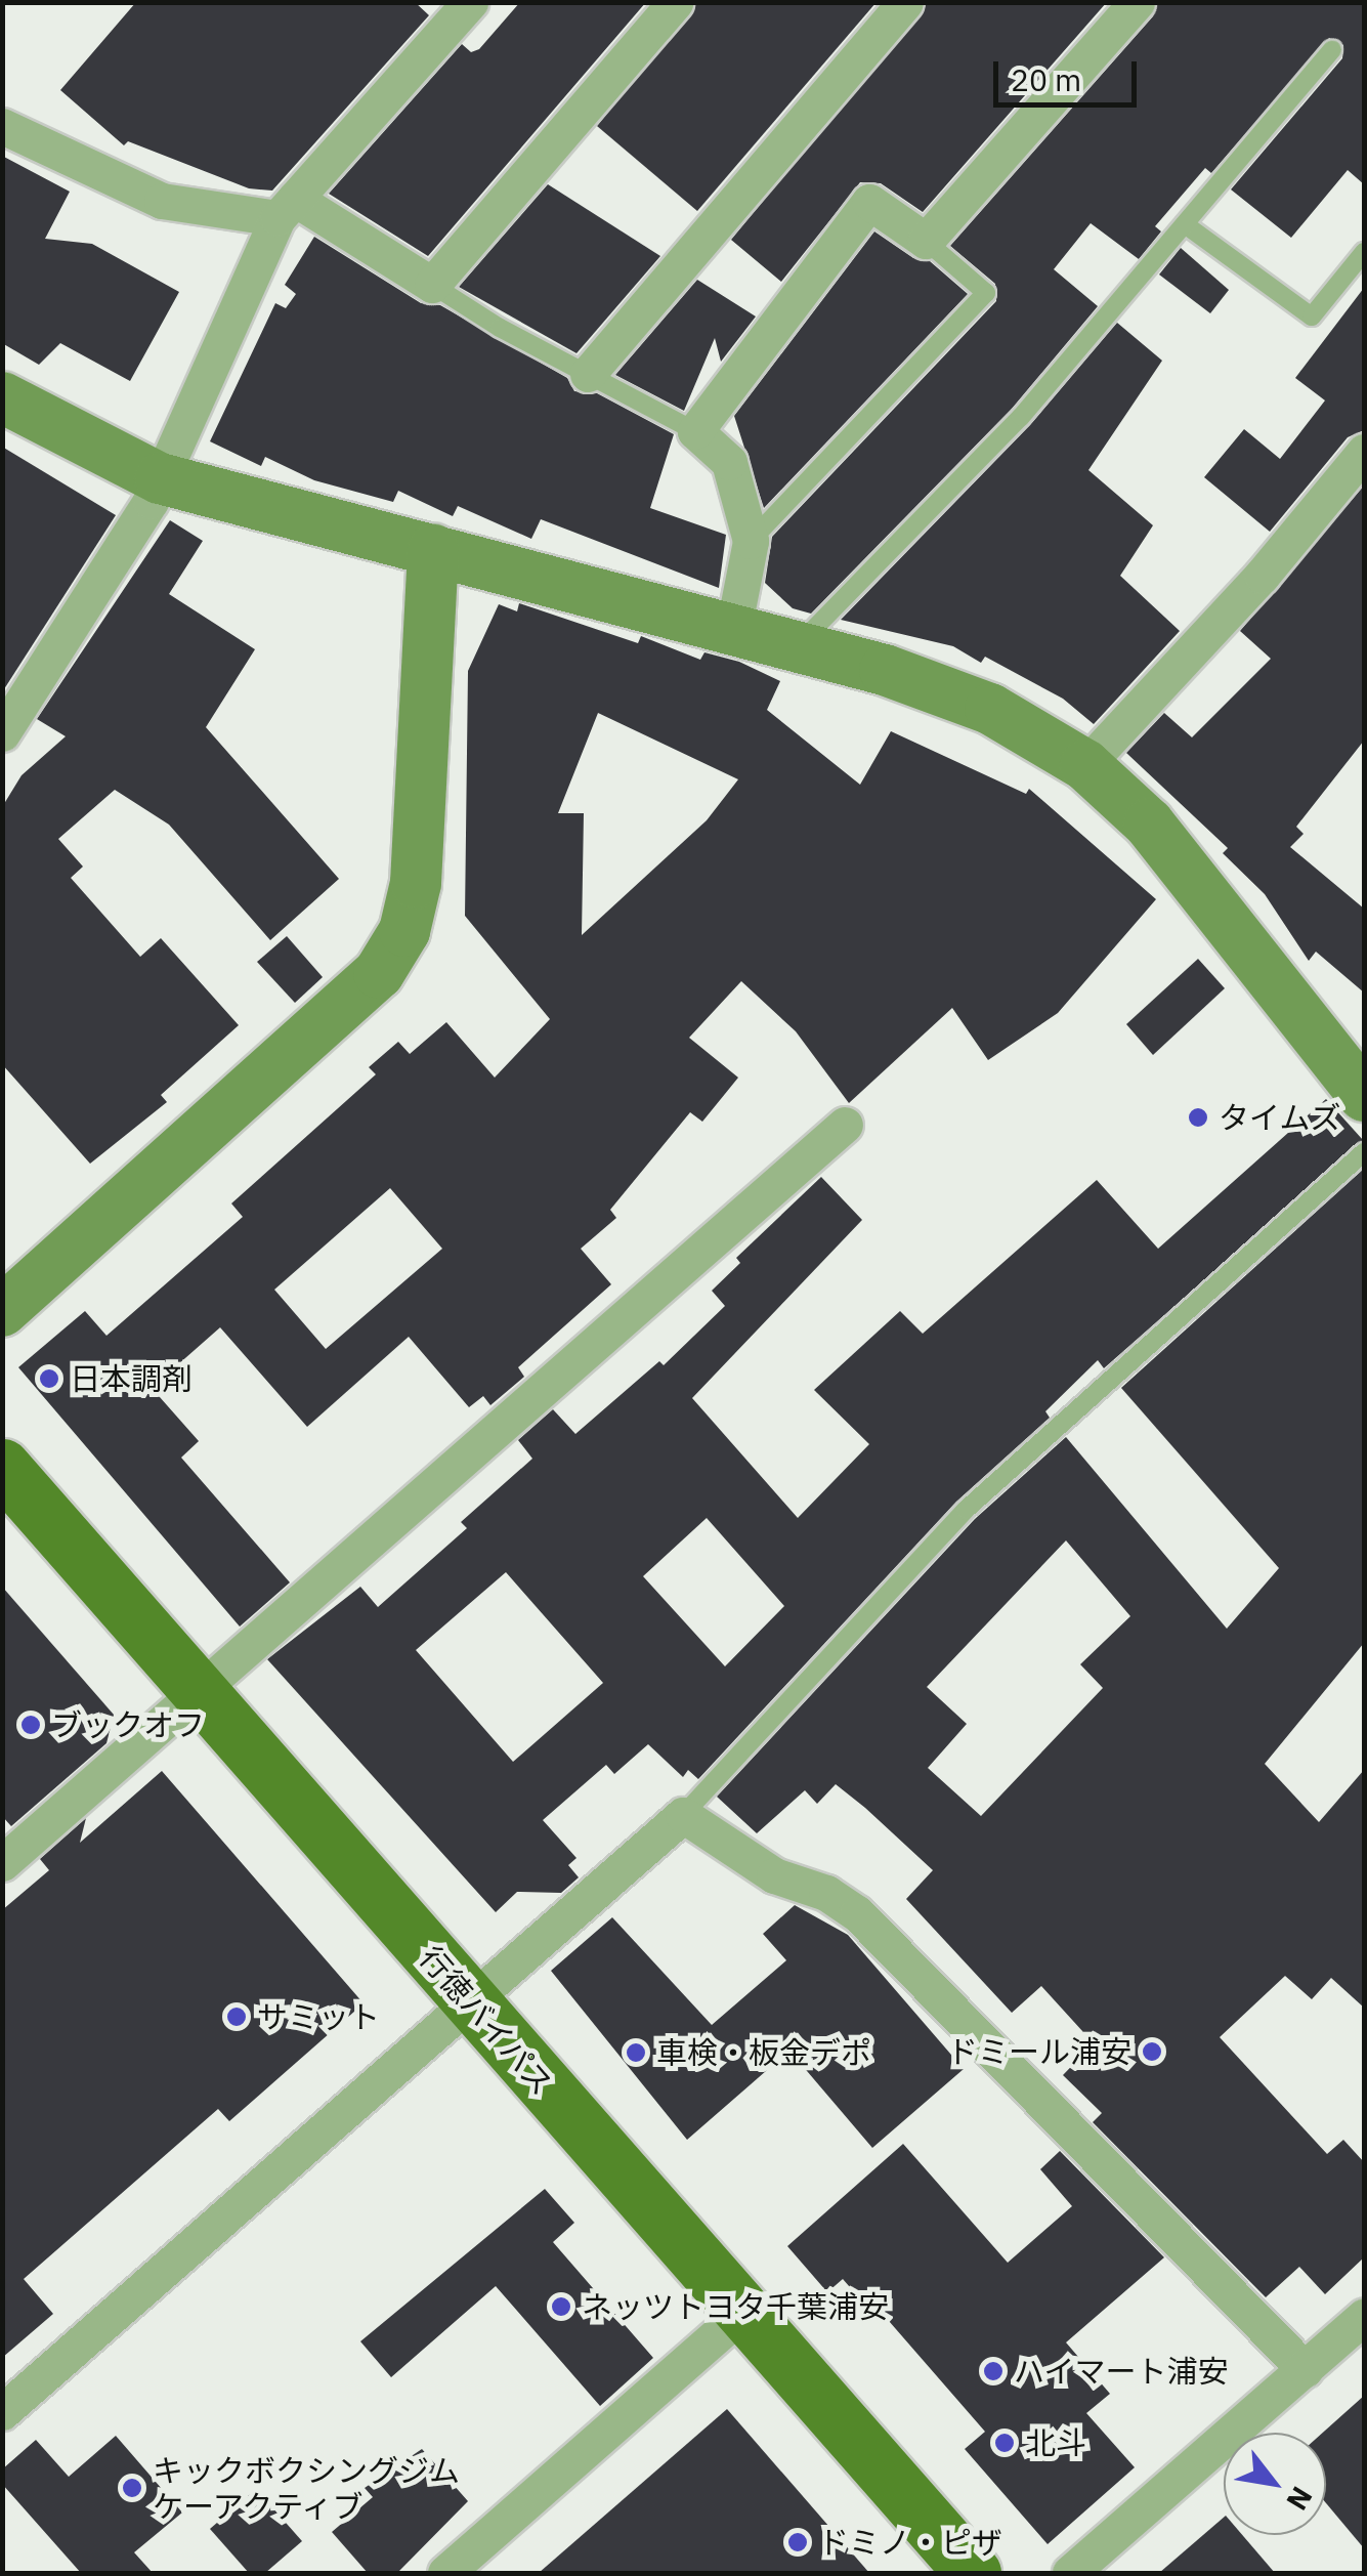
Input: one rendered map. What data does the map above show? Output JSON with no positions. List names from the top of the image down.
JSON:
{
  "streets": {
    "main road": ["行徳バイパス"]
  },
  "places": [
    "タイムズ",
    "日本調剤",
    "ブックオフ",
    "サミット",
    "ドミール浦安",
    "車検・板金デポ",
    "ネッツトヨタ千葉浦安",
    "ハイマート浦安",
    "北斗",
    "キックボクシングジム ケーアクティブ",
    "ドミノ・ピザ"
  ],
  "scale_bar": "20 m",
  "north": "bottom right"
}
